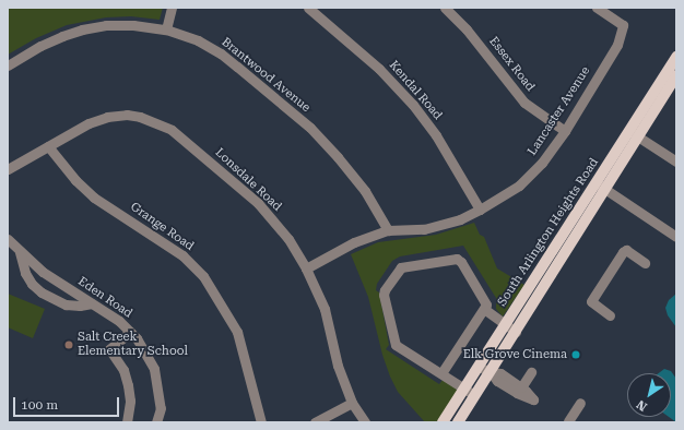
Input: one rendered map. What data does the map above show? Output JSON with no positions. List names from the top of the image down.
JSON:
{
  "streets": {
    "main road": ["South Arlington Heights Road"],
    "street": [
      "Essex Road",
      "Brantwood Avenue",
      "Kendal Road",
      "Lancaster Avenue",
      "Lonsdale Road",
      "Grange Road",
      "Eden Road"
    ]
  },
  "crossings": [
    ["Essex Road", "Lancaster Avenue"],
    ["Brantwood Avenue", "Lancaster Avenue"],
    ["Kendal Road", "Lancaster Avenue"],
    ["Lancaster Avenue", "Lonsdale Road"],
    ["Lonsdale Road", "Grange Road"]
  ],
  "places": ["Salt Creek Elementary School", "Elk Grove Cinema"],
  "scale_bar": "100 m",
  "north": "bottom left"
}
